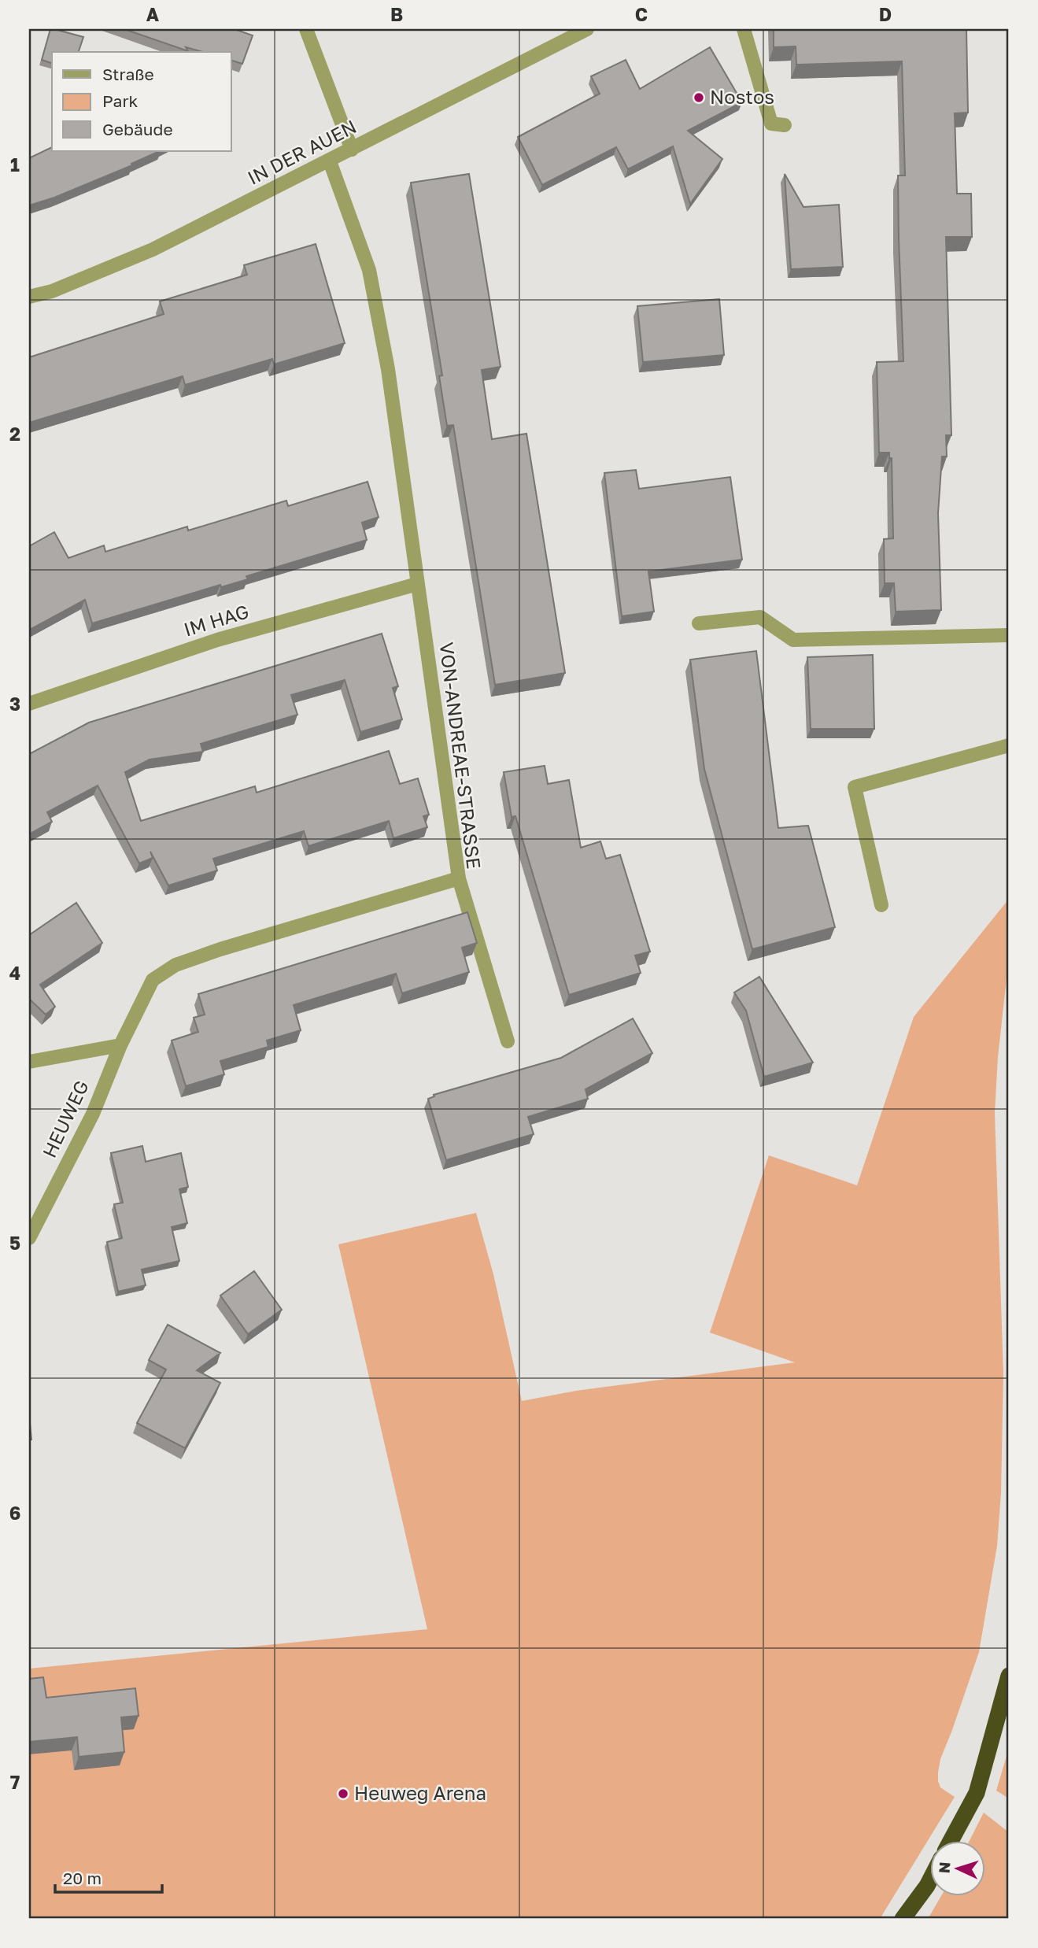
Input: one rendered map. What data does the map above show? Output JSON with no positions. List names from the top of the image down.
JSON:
{
  "streets": {
    "street": [
      "IN DER AUEN",
      "IM HAG",
      "VON-ANDREAE-STRASSE",
      "HEUWEG"
    ]
  },
  "crossings": [
    ["IN DER AUEN", "VON-ANDREAE-STRASSE"],
    ["IM HAG", "VON-ANDREAE-STRASSE"],
    ["VON-ANDREAE-STRASSE", "HEUWEG"]
  ],
  "places": ["Nostos", "Heuweg Arena"],
  "legend": ["Straße", "Park", "Gebäude"],
  "scale_bar": "20 m",
  "north": "left",
  "grid": {
    "columns": [
      "A",
      "B",
      "C",
      "D"
    ],
    "rows": [
      "1",
      "2",
      "3",
      "4",
      "5",
      "6",
      "7"
    ]
  }
}
